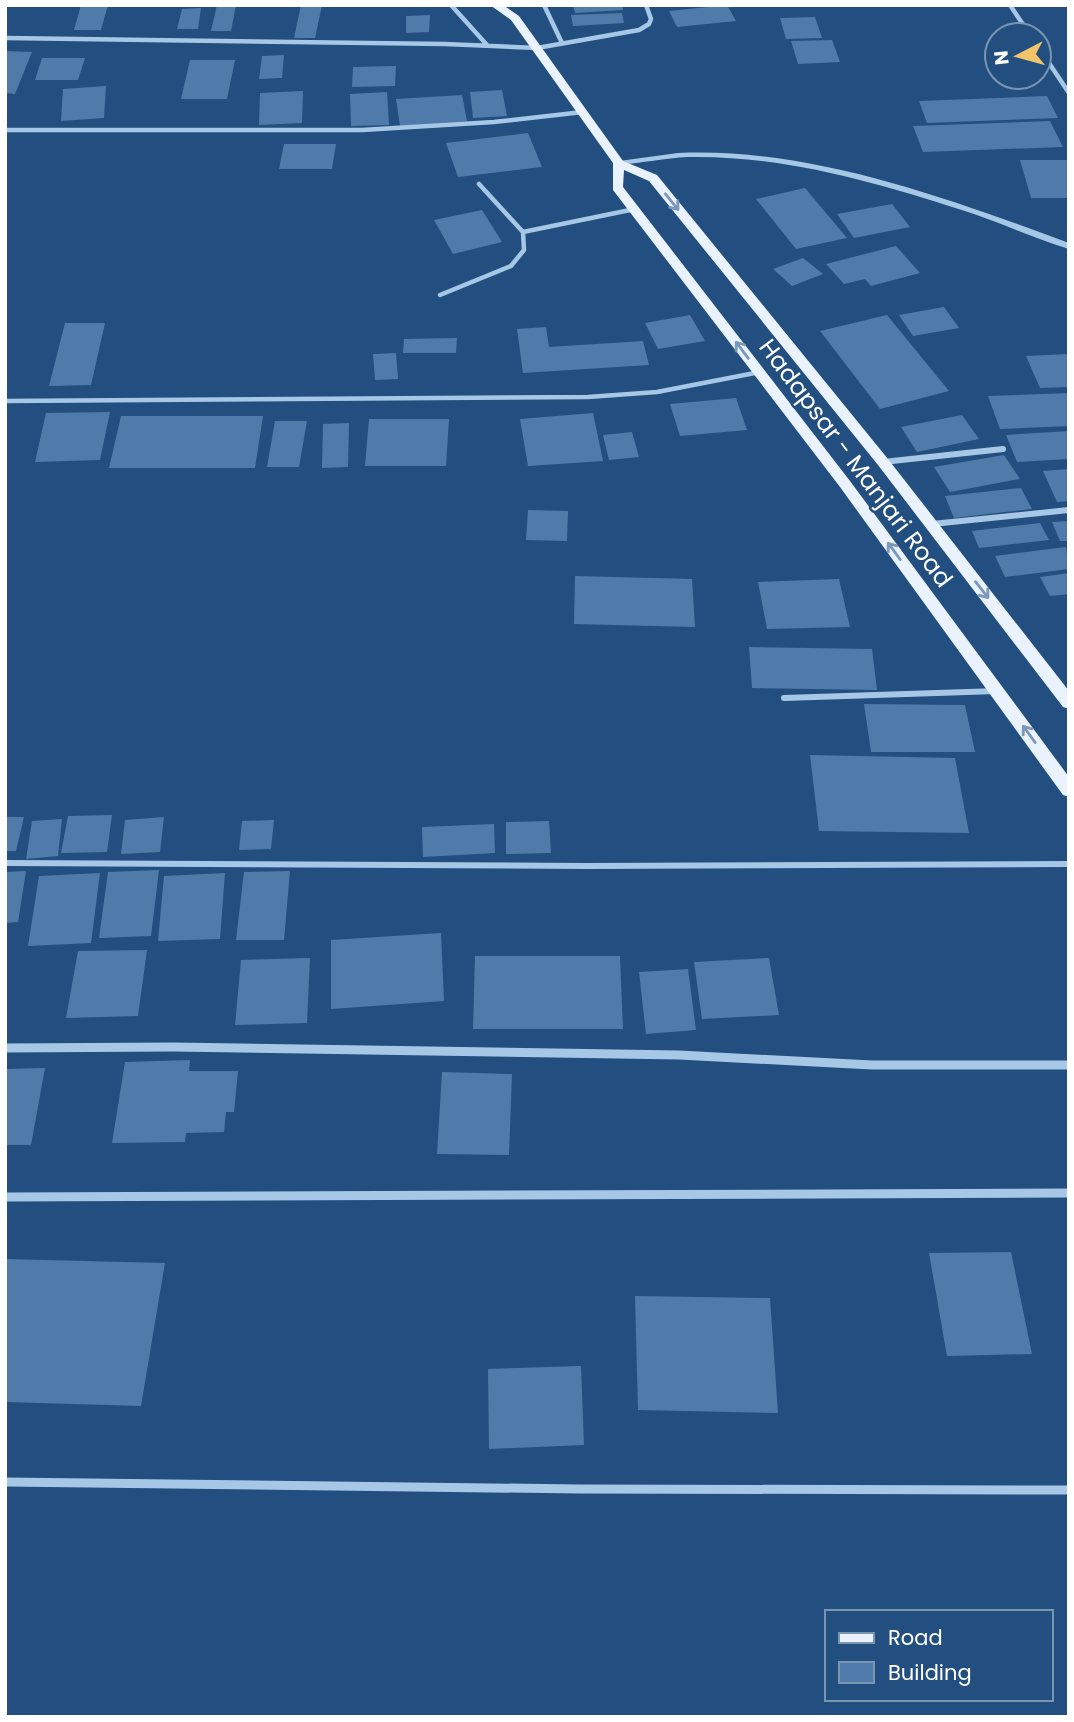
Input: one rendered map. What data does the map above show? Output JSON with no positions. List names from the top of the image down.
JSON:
{
  "streets": {
    "main road": ["Hadapsar - Manjari Road"]
  },
  "legend": ["Road", "Building"],
  "north": "left"
}
